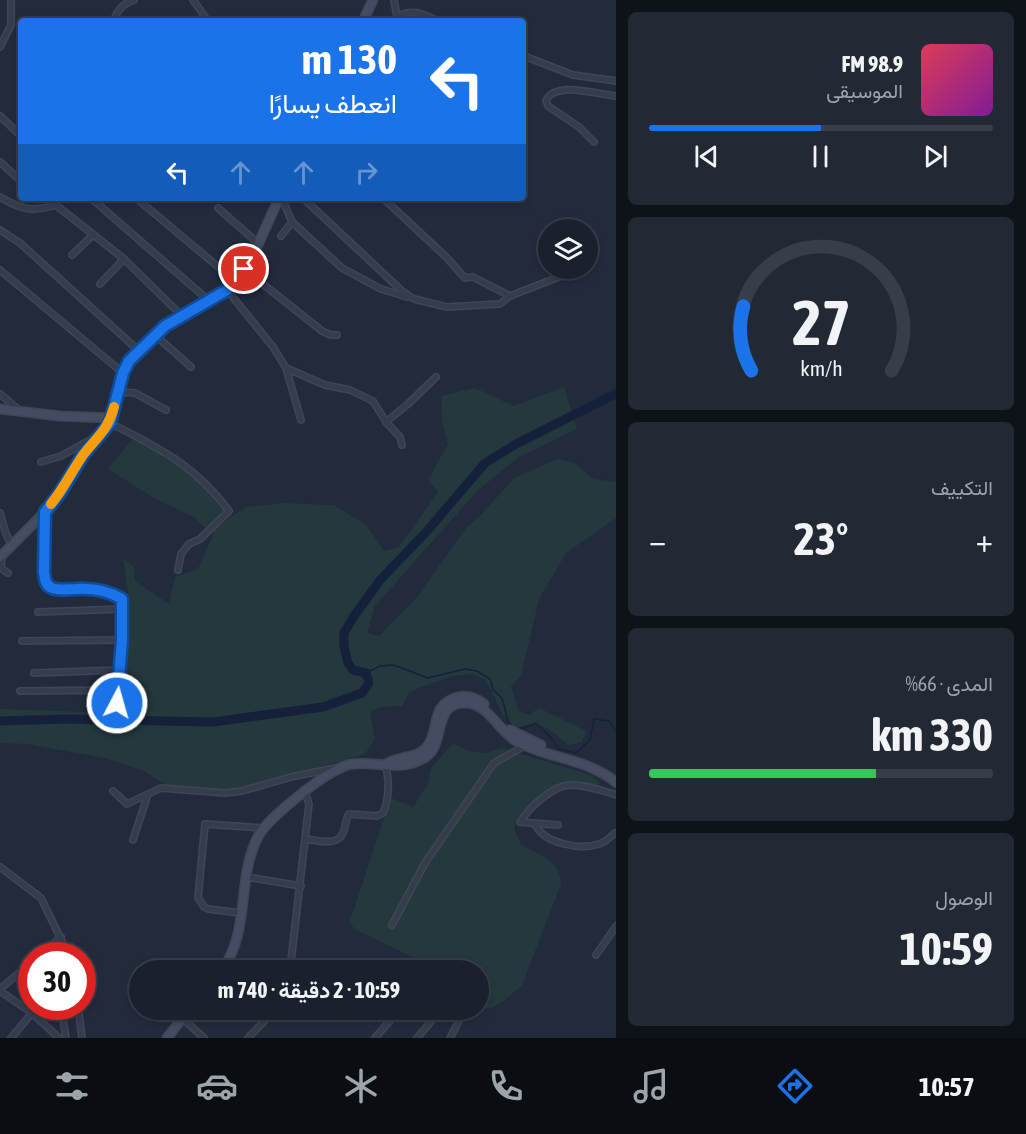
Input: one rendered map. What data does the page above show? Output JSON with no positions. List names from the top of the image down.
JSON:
{
  "page": {
    "turn": ["130 m", "انعطف يسارًا"],
    "song": ["98.9 FM", "الموسيقى"],
    "tile": [
      "التكييف",
      ["المدى · 66%", "330 km"],
      ["الوصول", "10:59"]
    ],
    "heat": ["−", "23°", "+"],
    "limit": "30",
    "trip": "10:59 · 2 دقيقة · 740 m",
    "tabs": "10:57",
    "gauge": ["27", "km/h"]
  }
}
